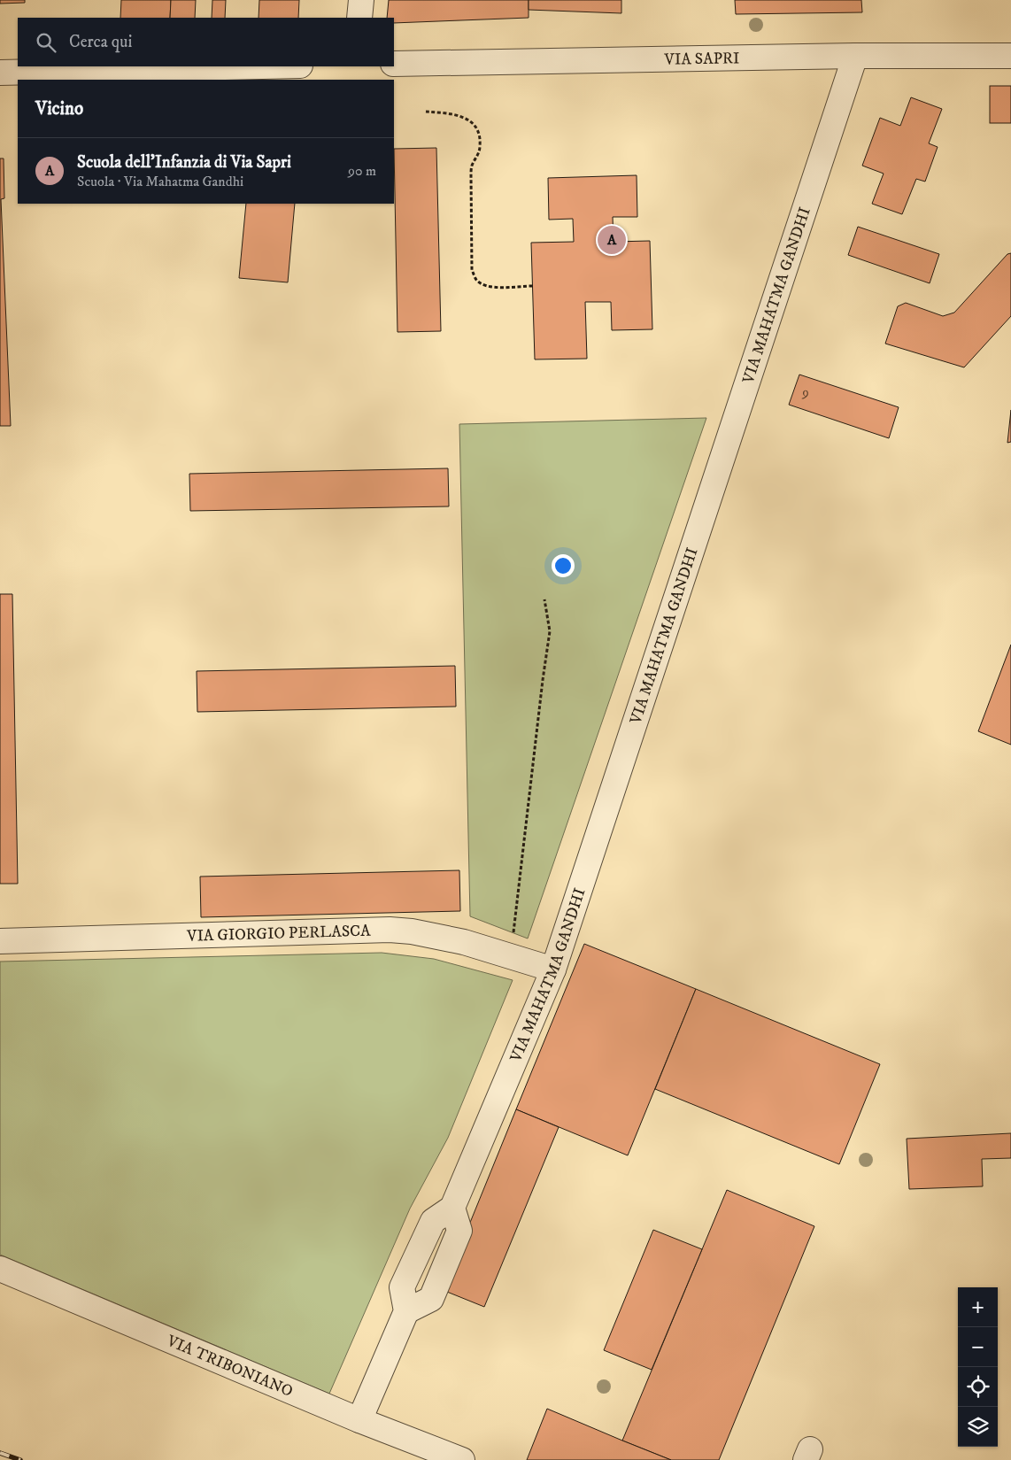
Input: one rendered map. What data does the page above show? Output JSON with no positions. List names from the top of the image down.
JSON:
{
  "streets": {
    "street": [
      "VIA SAPRI",
      "VIA MAHATMA GANDHI",
      "VIA GIORGIO PERLASCA",
      "VIA TRIBONIANO"
    ]
  },
  "crossings": [
    ["VIA SAPRI", "VIA MAHATMA GANDHI"],
    ["VIA MAHATMA GANDHI", "VIA GIORGIO PERLASCA"],
    ["VIA MAHATMA GANDHI", "VIA TRIBONIANO"]
  ],
  "house_numbers": ["9"],
  "page": {
    "search": "Cerca qui",
    "heading": "Vicino",
    "list": [
      {
        "mark": "A",
        "name": "Scuola dell'Infanzia di Via Sapri",
        "note": "Scuola · Via Mahatma Gandhi",
        "value": "90 m"
      }
    ],
    "pins": "A",
    "map_buttons": ["+", "−"]
  }
}
